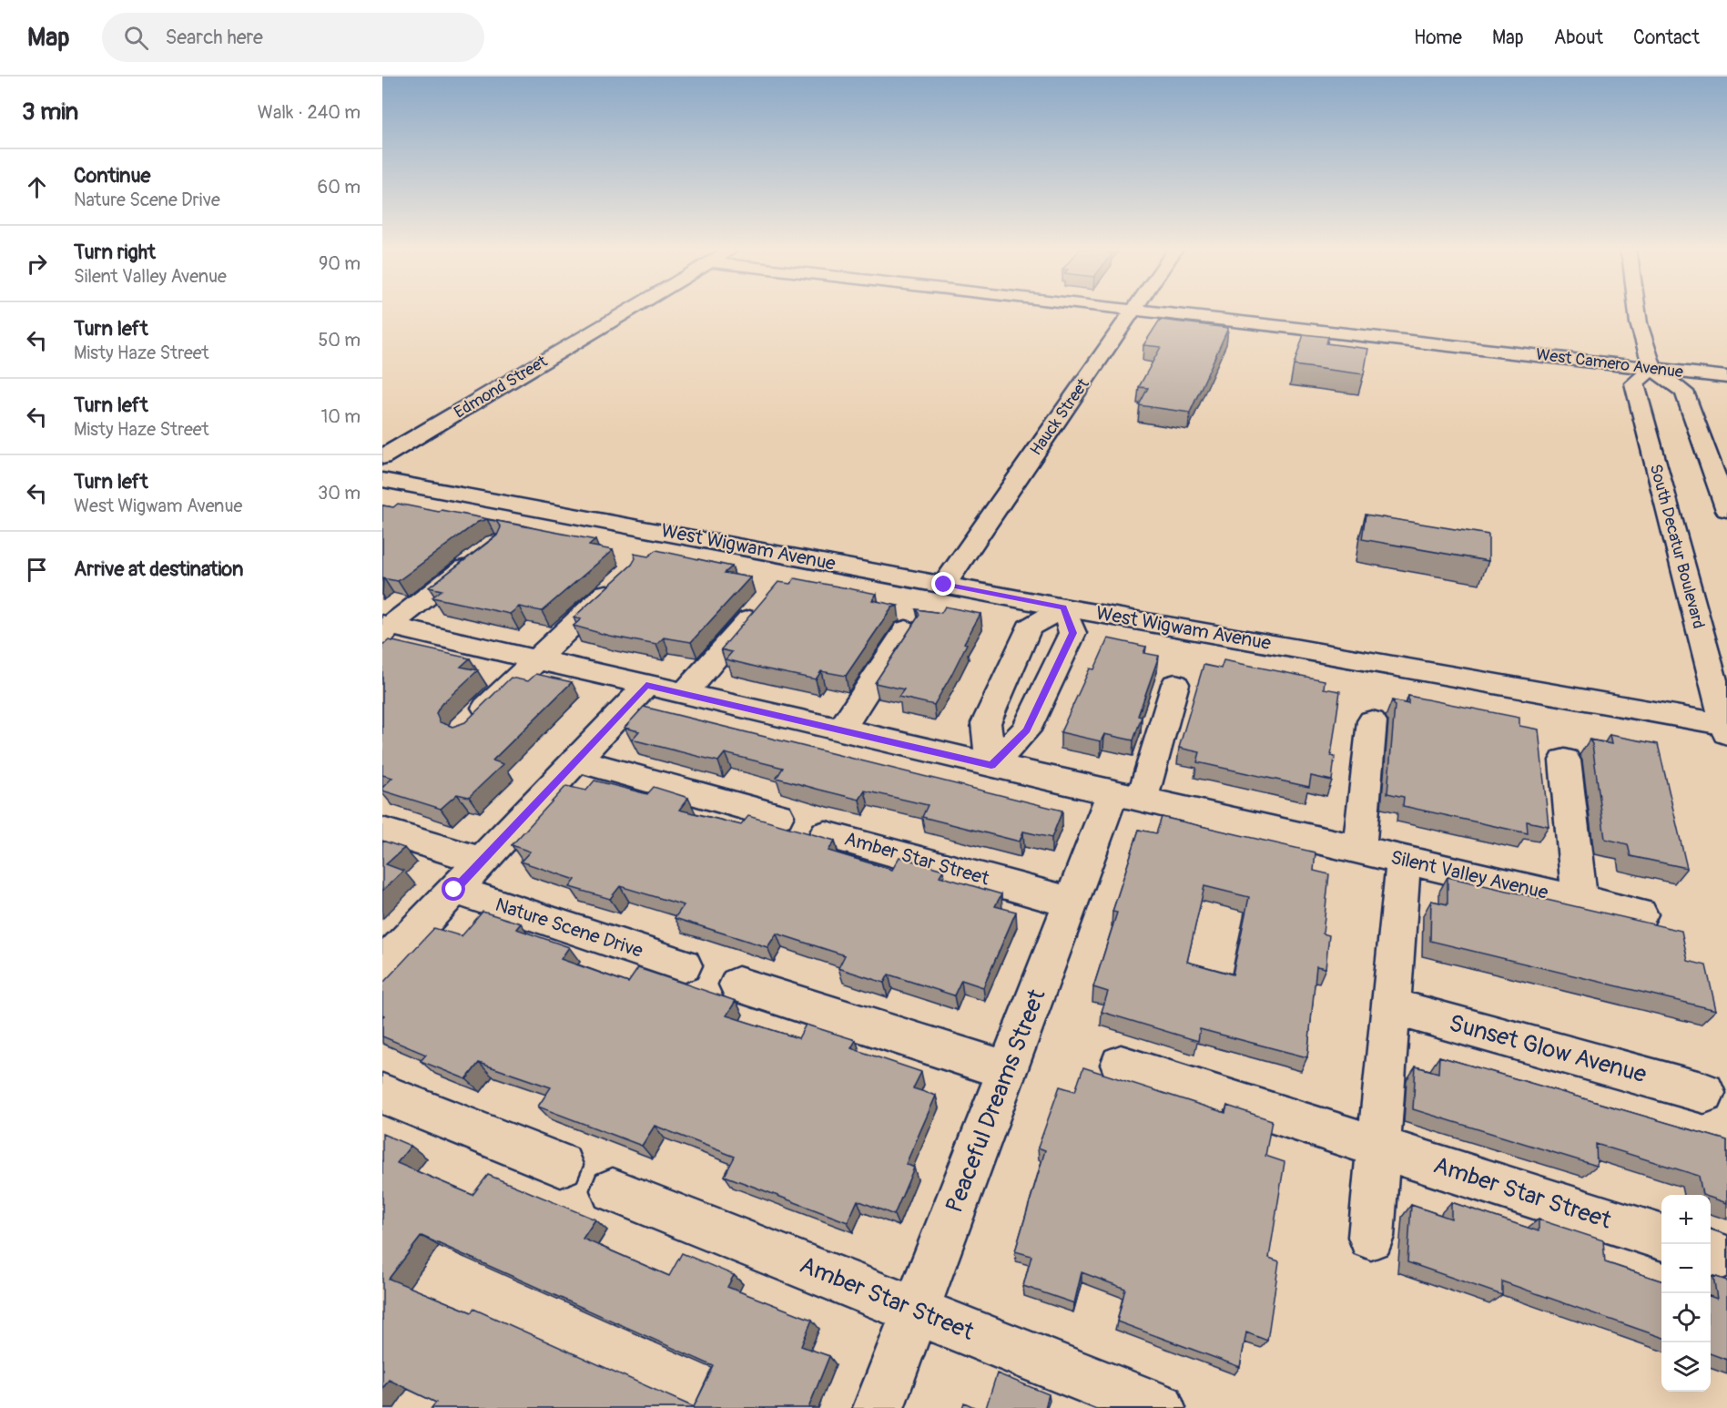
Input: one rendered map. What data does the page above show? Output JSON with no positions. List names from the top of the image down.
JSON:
{
  "streets": {
    "street": [
      "West Camero Avenue",
      "Edmond Street",
      "Hauck Street",
      "South Decatur Boulevard",
      "West Wigwam Avenue",
      "Amber Star Street",
      "Silent Valley Avenue",
      "Nature Scene Drive",
      "Sunset Glow Avenue",
      "Peaceful Dreams Street"
    ]
  },
  "crossings": [
    ["West Camero Avenue", "South Decatur Boulevard"],
    ["Hauck Street", "West Wigwam Avenue"],
    ["South Decatur Boulevard", "West Wigwam Avenue"],
    ["Amber Star Street", "Peaceful Dreams Street"],
    ["Silent Valley Avenue", "Peaceful Dreams Street"]
  ],
  "page": {
    "header": "Map",
    "search": "Search here",
    "nav": [
      "Home",
      "Map",
      "About",
      "Contact"
    ],
    "heading": ["3 min", "Walk · 240 m"],
    "list": [
      ["Continue", "Nature Scene Drive", "60 m"],
      ["Turn right", "Silent Valley Avenue", "90 m"],
      ["Turn left", "Misty Haze Street", "50 m"],
      ["Turn left", "Misty Haze Street", "10 m"],
      ["Turn left", "West Wigwam Avenue", "30 m"],
      "Arrive at destination"
    ],
    "map_buttons": ["+", "−"]
  }
}
